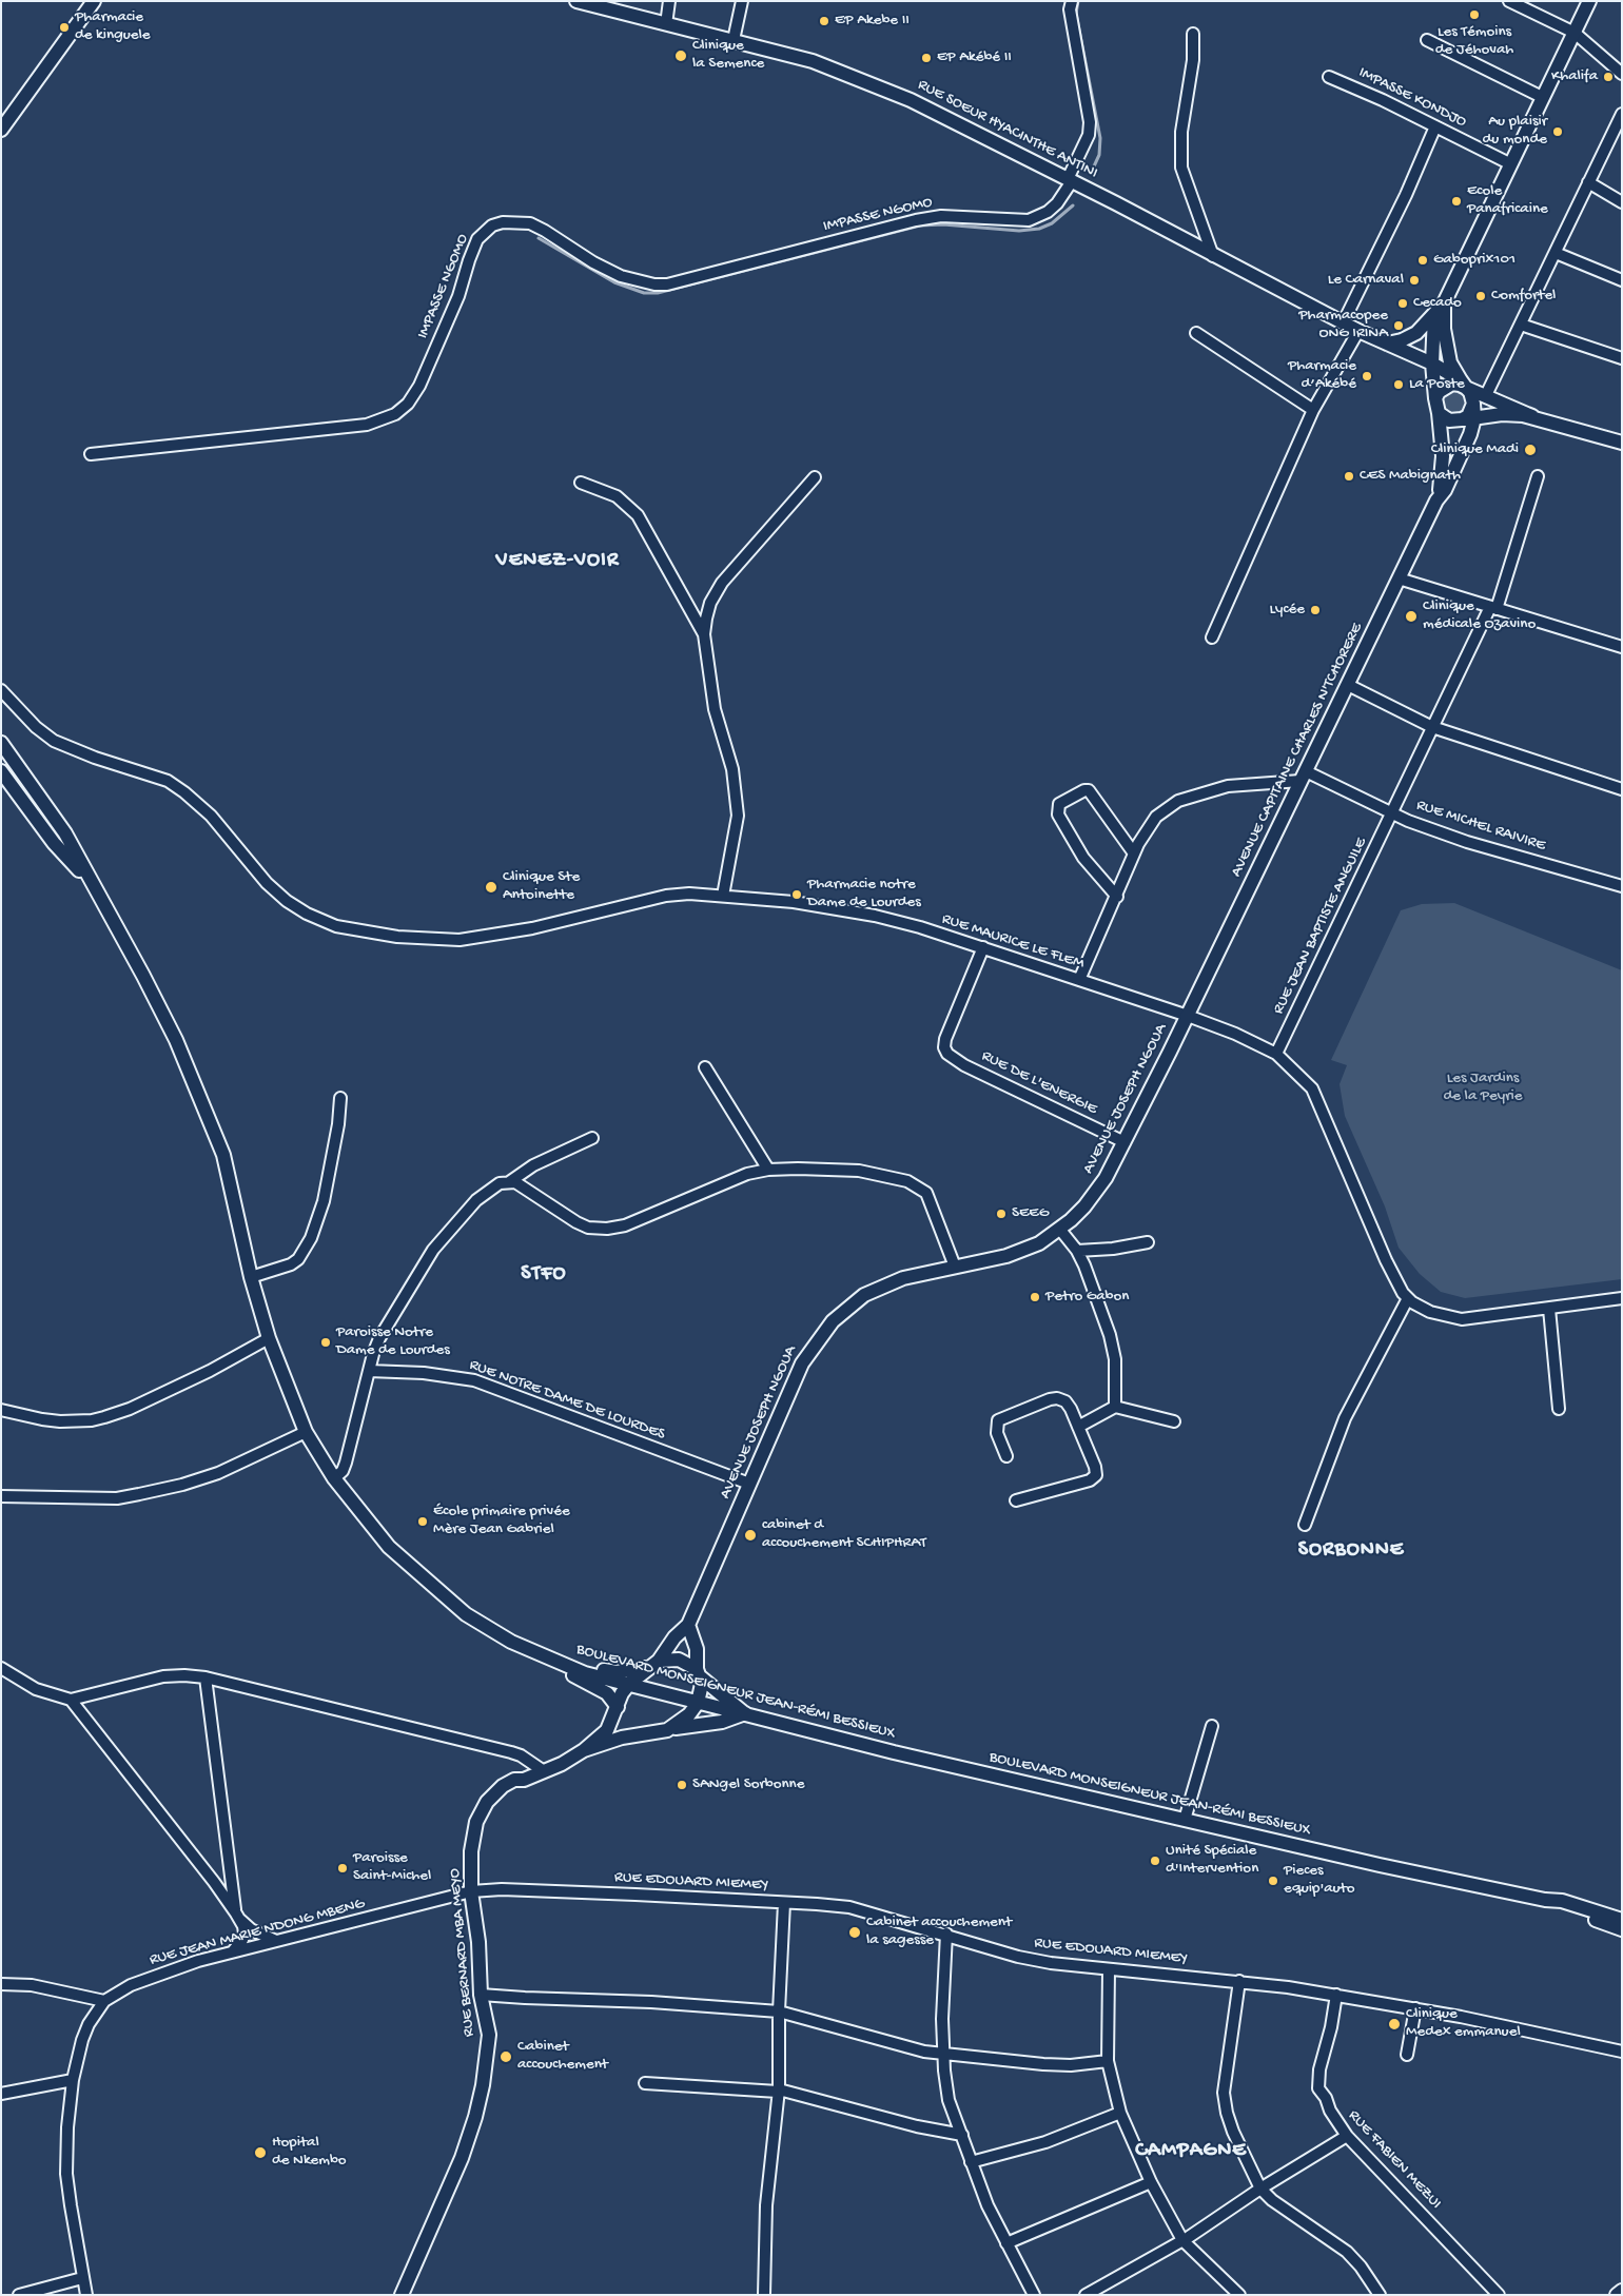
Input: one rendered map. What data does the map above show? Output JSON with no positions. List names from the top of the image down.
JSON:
{
  "streets": {
    "main road": [
      "RUE SOEUR HYACINTHE ANTINI",
      "AVENUE CAPITAINE CHARLES N'TCHORERE",
      "AVENUE JOSEPH NGOUA",
      "BOULEVARD MONSEIGNEUR JEAN-RÉMI BESSIEUX",
      "RUE BERNARD MBA MEYO"
    ],
    "street": [
      "IMPASSE KONDJO",
      "IMPASSE NGOMO",
      "RUE MICHEL RAIVIRE",
      "RUE JEAN BAPTISTE ANGUILE",
      "RUE MAURICE LE FLEM",
      "RUE DE L'ENERGIE",
      "RUE NOTRE DAME DE LOURDES",
      "RUE EDOUARD MIEMEY",
      "RUE JEAN MARIE NDONG MBENG",
      "RUE FABIEN MEZUI"
    ]
  },
  "crossings": [
    ["RUE SOEUR HYACINTHE ANTINI", "IMPASSE NGOMO"],
    ["AVENUE CAPITAINE CHARLES N'TCHORERE", "RUE MICHEL RAIVIRE"],
    ["AVENUE CAPITAINE CHARLES N'TCHORERE", "RUE MAURICE LE FLEM"],
    ["AVENUE CAPITAINE CHARLES N'TCHORERE", "AVENUE JOSEPH NGOUA"],
    ["RUE MICHEL RAIVIRE", "RUE JEAN BAPTISTE ANGUILE"],
    ["RUE JEAN BAPTISTE ANGUILE", "RUE MAURICE LE FLEM"],
    ["RUE MAURICE LE FLEM", "RUE DE L'ENERGIE"],
    ["RUE MAURICE LE FLEM", "AVENUE JOSEPH NGOUA"],
    ["RUE DE L'ENERGIE", "AVENUE JOSEPH NGOUA"],
    ["AVENUE JOSEPH NGOUA", "RUE NOTRE DAME DE LOURDES"],
    ["AVENUE JOSEPH NGOUA", "BOULEVARD MONSEIGNEUR JEAN-RÉMI BESSIEUX"],
    ["RUE EDOUARD MIEMEY", "RUE JEAN MARIE NDONG MBENG"],
    ["RUE EDOUARD MIEMEY", "RUE BERNARD MBA MEYO"],
    ["RUE EDOUARD MIEMEY", "RUE FABIEN MEZUI"],
    ["RUE JEAN MARIE NDONG MBENG", "RUE BERNARD MBA MEYO"]
  ],
  "districts": [
    "VENEZ-VOIR",
    "STFO",
    "SORBONNE",
    "CAMPAGNE"
  ],
  "parks": ["Les Jardins de la Peyrie"],
  "places": [
    "Les Témoins de Jéhovah",
    "EP Akebe II",
    "Pharmacie de kinguele",
    "Clinique la Semence",
    "EP Akébé II",
    "Khalifa",
    "Au plaisir du monde",
    "Ecole Panafricaine",
    "Gaboprix101",
    "Le Carnaval",
    "Comfortel",
    "Cecado",
    "Pharmacopee ONG IRINA",
    "Pharmacie d’Akébé",
    "La Poste",
    "Clinique Madi",
    "CES Mabignath",
    "Lycée",
    "Clinique médicale Ozavino",
    "Clinique Ste Antoinette",
    "Pharmacie notre Dame de Lourdes",
    "SEEG",
    "Petro Gabon",
    "Paroisse Notre Dame de Lourdes",
    "École primaire privée Mère Jean Gabriel",
    "cabinet d accouchement SCHIPHRAT",
    "SANgel Sorbonne",
    "Unité Spéciale d'Intervention",
    "Paroisse Saint-Michel",
    "Pieces equip'auto",
    "Cabinet accouchement la sagesse",
    "Clinique Medex emmanuel",
    "Cabinet accouchement",
    "Hopital de Nkembo"
  ]
}
